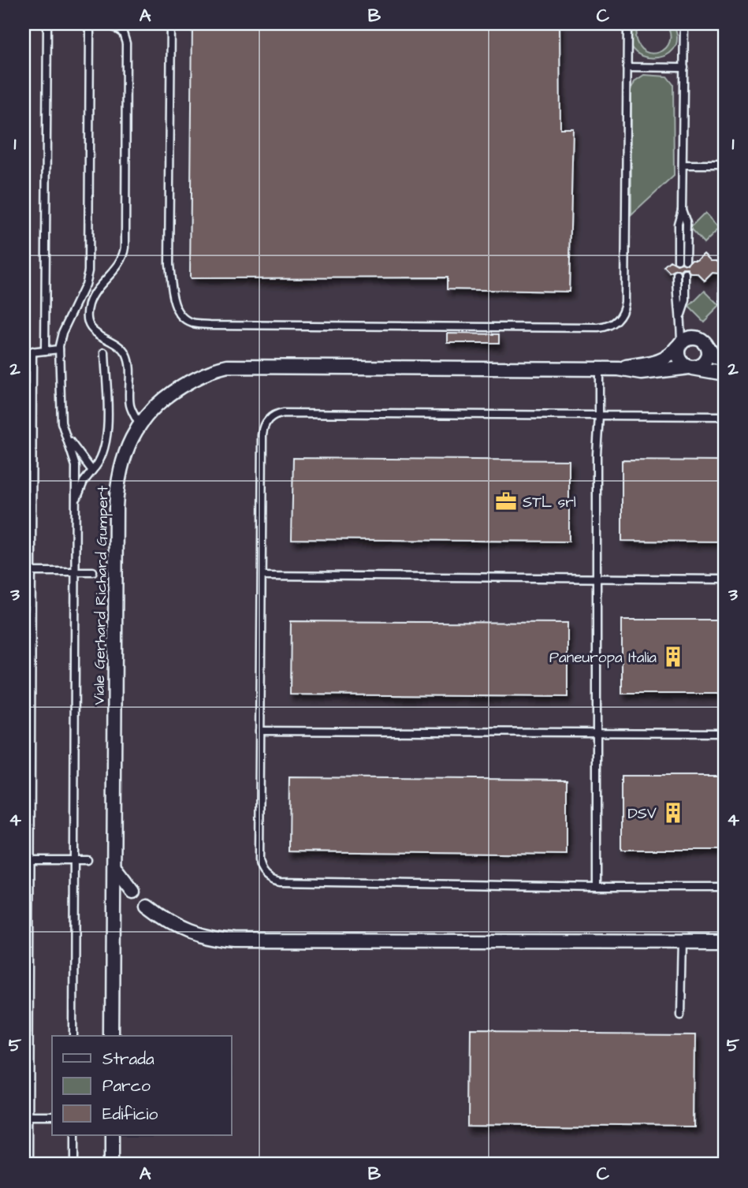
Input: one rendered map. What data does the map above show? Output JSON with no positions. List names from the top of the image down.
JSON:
{
  "streets": {
    "street": ["Viale Gerhard Richard Gumpert"]
  },
  "places": {
    "office": ["STL srl"],
    "building": ["Paneuropa Italia", "DSV"]
  },
  "legend": ["Strada", "Parco", "Edificio"],
  "grid": {
    "columns": ["A", "B", "C"],
    "rows": [
      "1",
      "2",
      "3",
      "4",
      "5"
    ]
  }
}
